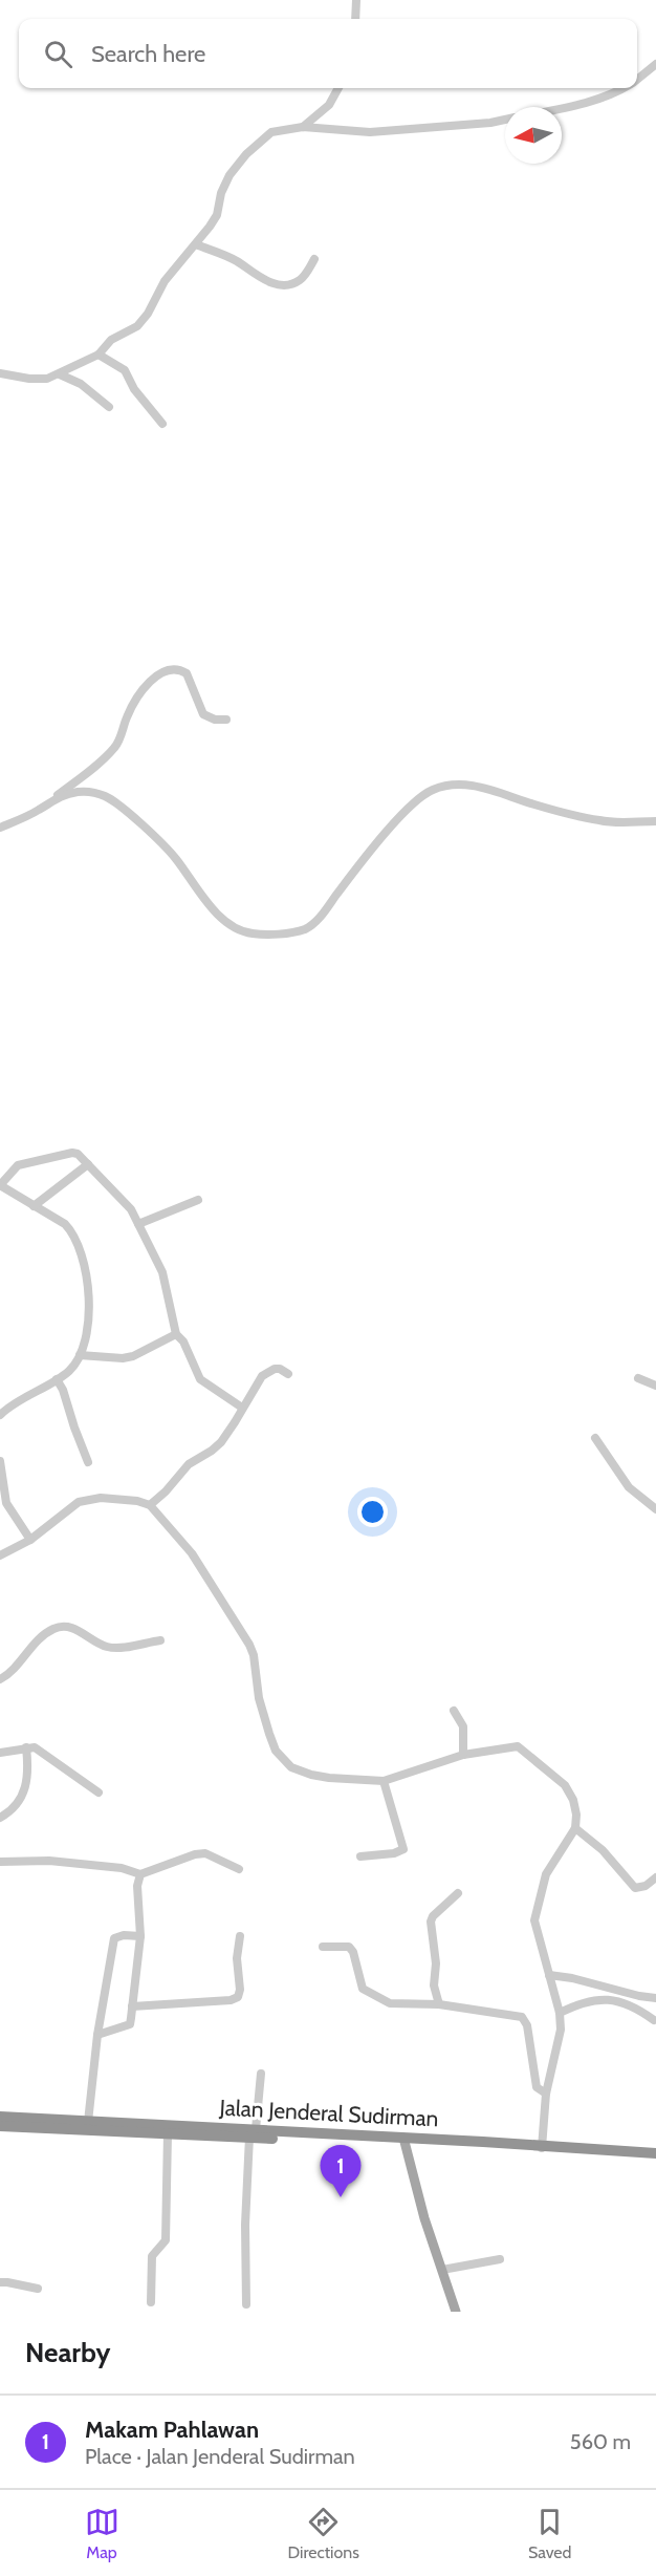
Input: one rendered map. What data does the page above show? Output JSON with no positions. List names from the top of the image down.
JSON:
{
  "streets": {
    "highway": ["Jalan Jenderal Sudirman"]
  },
  "north": "left",
  "page": {
    "search": "Search here",
    "pins": "1",
    "heading": "Nearby",
    "list": [
      {
        "mark": "1",
        "name": "Makam Pahlawan",
        "note": "Place · Jalan Jenderal Sudirman",
        "value": "560 m"
      }
    ],
    "nav": ["Map", "Directions", "Saved"]
  }
}
